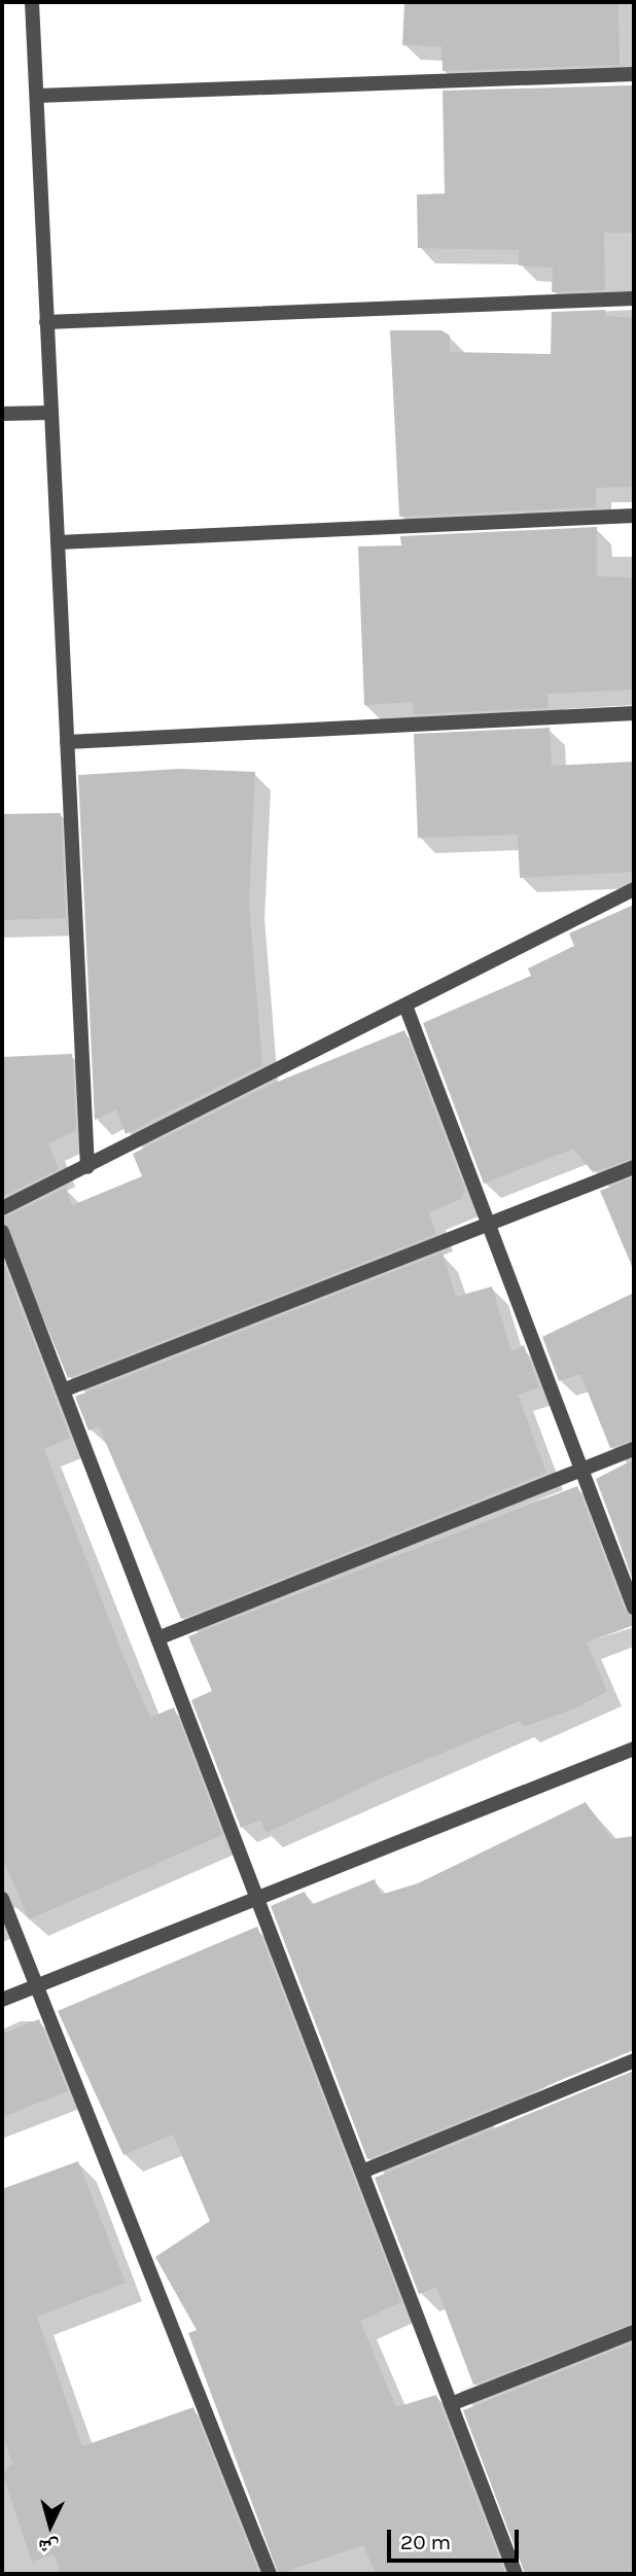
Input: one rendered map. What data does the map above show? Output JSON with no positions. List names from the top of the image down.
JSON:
{
  "scale_bar": "20 m",
  "north": "bottom"
}
